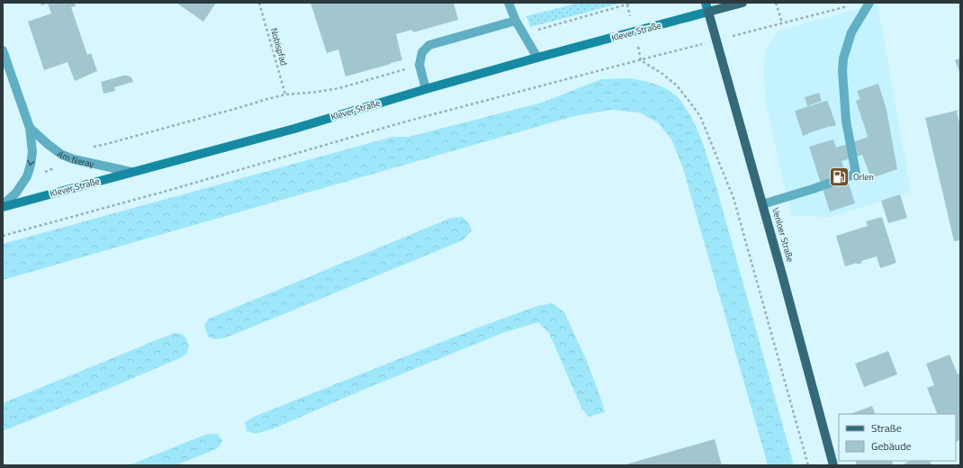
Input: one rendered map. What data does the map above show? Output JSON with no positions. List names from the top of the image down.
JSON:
{
  "streets": {
    "main road": ["Klever Straße", "Venloer Straße"],
    "street": ["Am Neray"],
    "path": ["Nobispfad"]
  },
  "crossings": [
    ["Klever Straße", "Am Neray"],
    ["Klever Straße", "Venloer Straße"],
    ["Nobispfad", "Am Neray"]
  ],
  "places": {
    "fuel station": ["Orlen"]
  },
  "legend": ["Straße", "Gebäude"]
}
